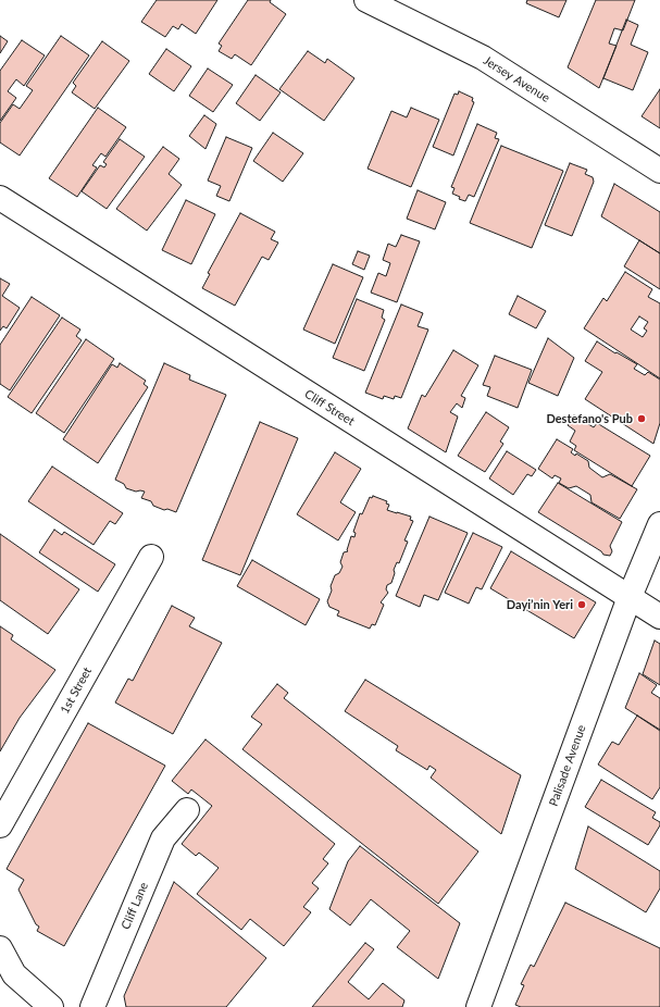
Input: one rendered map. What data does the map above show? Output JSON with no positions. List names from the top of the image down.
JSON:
{
  "streets": {
    "street": [
      "Jersey Avenue",
      "Cliff Street",
      "1st Street",
      "Palisade Avenue",
      "Cliff Lane"
    ]
  },
  "crossings": [
    ["Cliff Street", "Palisade Avenue"]
  ],
  "places": ["Destefano's Pub", "Dayi’nin Yeri"]
}
